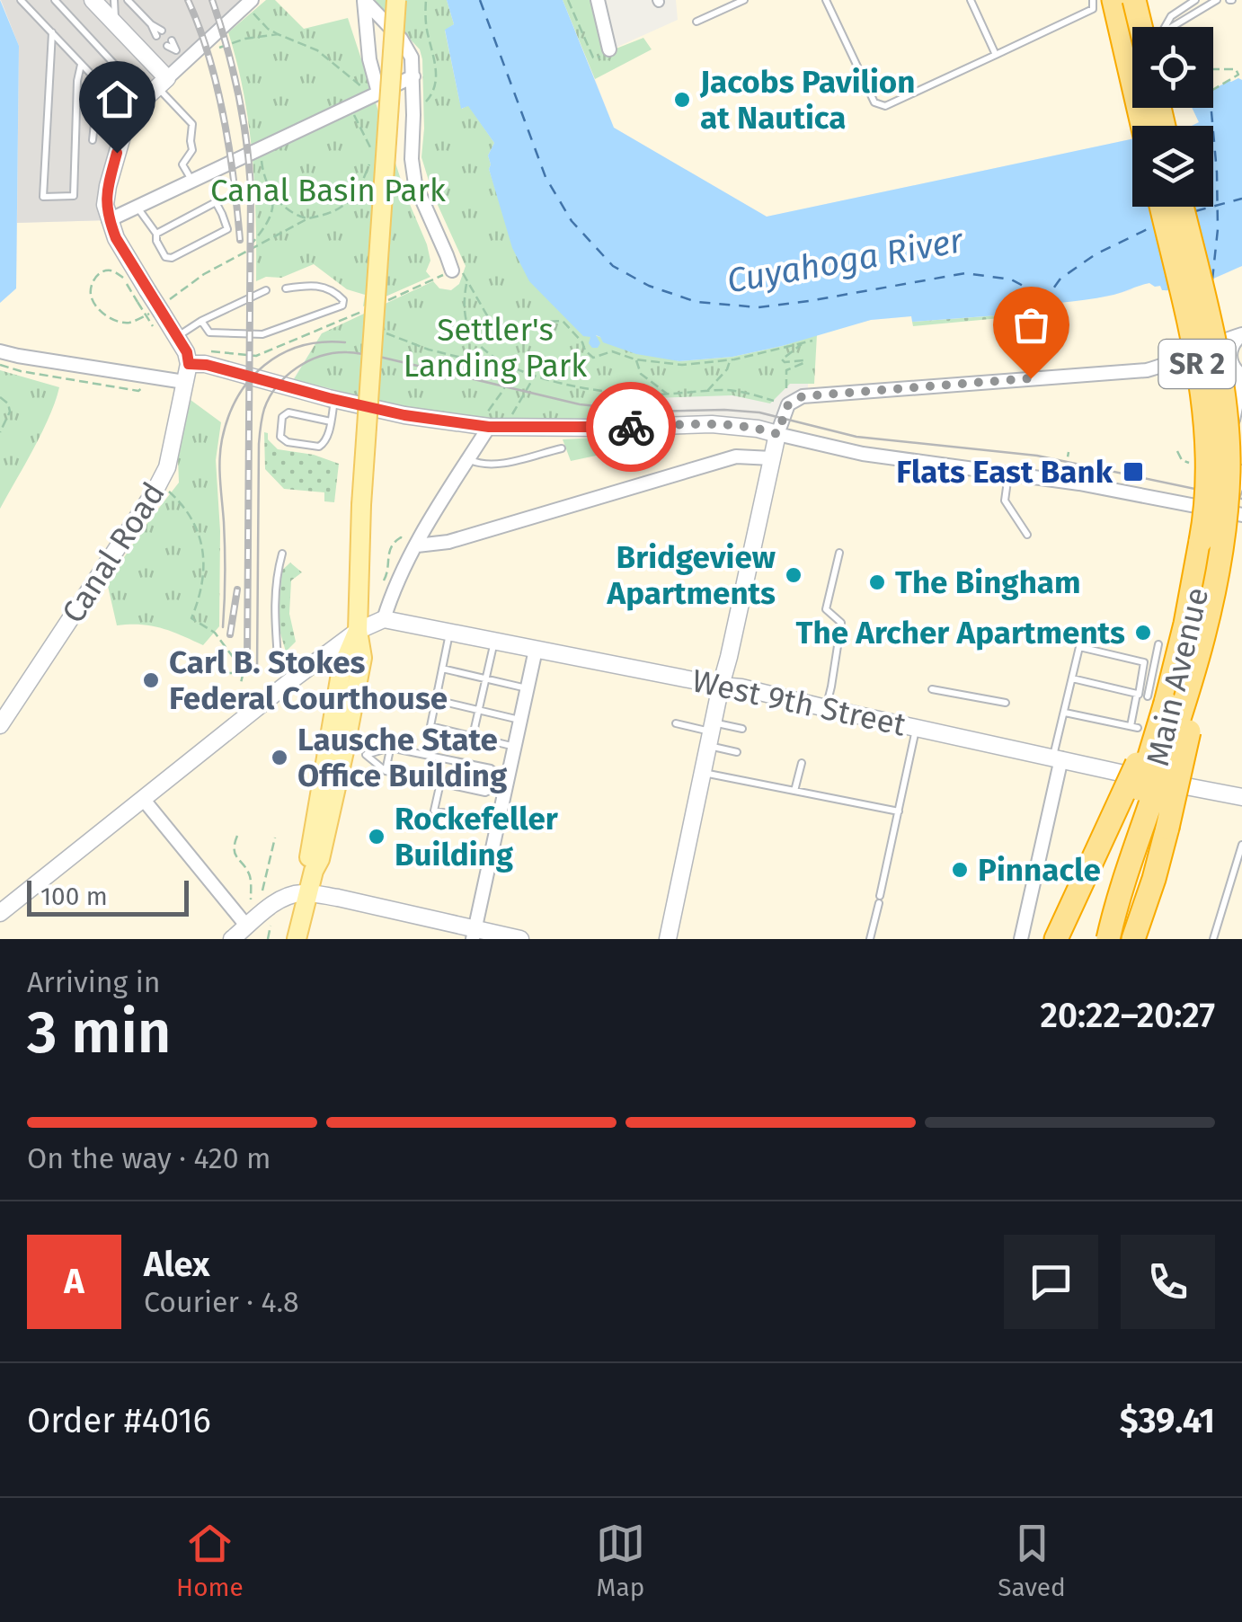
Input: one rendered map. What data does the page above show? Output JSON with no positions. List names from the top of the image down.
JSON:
{
  "streets": {
    "highway": ["SR 2"],
    "street": ["Canal Road", "Main Avenue", "West 9th Street"]
  },
  "crossings": [
    ["Main Avenue", "West 9th Street"]
  ],
  "water": ["Cuyahoga River"],
  "parks": ["Canal Basin Park", "Settler's Landing Park"],
  "places": {
    "other": [
      "Jacobs Pavilion at Nautica",
      "Bridgeview Apartments",
      "The Bingham",
      "The Archer Apartments",
      "Carl B. Stokes Federal Courthouse",
      "Lausche State Office Building",
      "Rockefeller Building",
      "Pinnacle"
    ],
    "transit": ["Flats East Bank"]
  },
  "scale_bar": "100 m",
  "page": {
    "scale": "100 m",
    "heading": ["3 min", "Arriving in", "20:22–20:27"],
    "panel": [
      "Alex",
      "Courier · 4.8",
      "Order #4016",
      "$39.41"
    ],
    "bar": "On the way · 420 m",
    "round": "A",
    "tabs": ["Home", "Map", "Saved"]
  }
}
